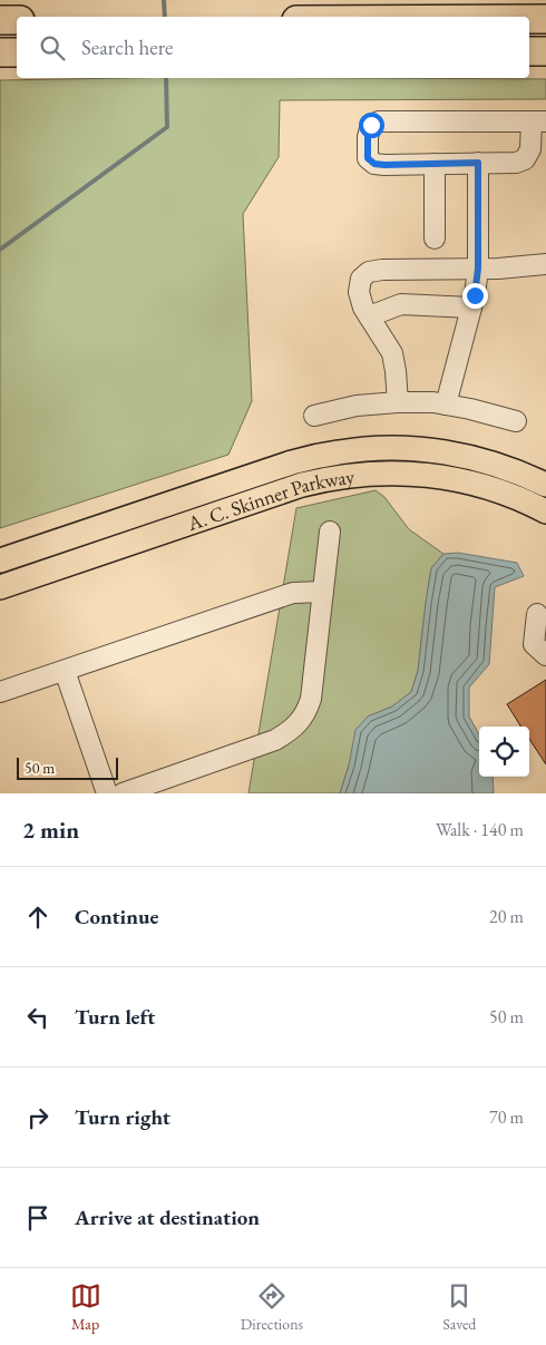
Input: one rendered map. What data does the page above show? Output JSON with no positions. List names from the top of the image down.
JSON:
{
  "streets": {
    "main road": ["A. C. Skinner Parkway"]
  },
  "scale_bar": "50 m",
  "page": {
    "search": "Search here",
    "scale": "50 m",
    "heading": ["2 min", "Walk · 140 m"],
    "list": [
      ["Continue", "20 m"],
      ["Turn left", "50 m"],
      ["Turn right", "70 m"],
      "Arrive at destination"
    ],
    "nav": ["Map", "Directions", "Saved"]
  }
}
